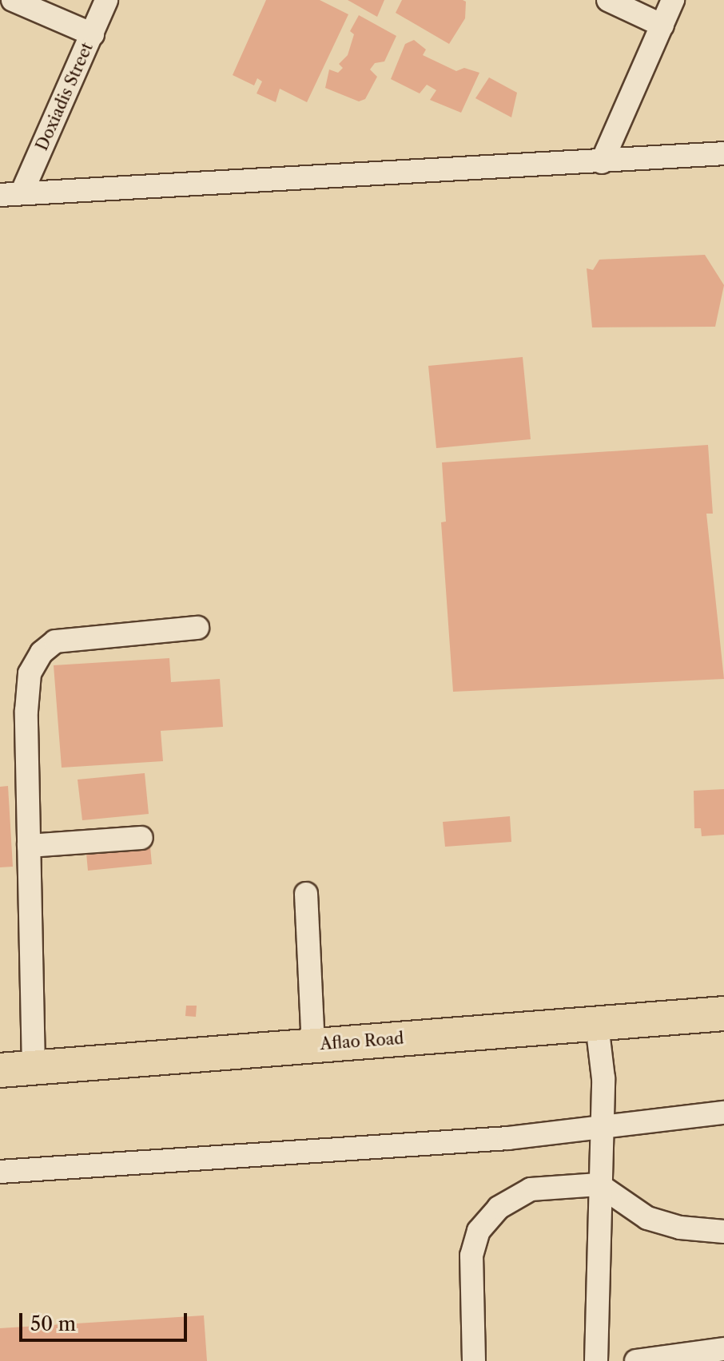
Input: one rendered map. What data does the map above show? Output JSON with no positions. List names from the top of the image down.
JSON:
{
  "streets": {
    "highway": ["Aflao Road"],
    "street": ["Doxiadis Street"]
  },
  "scale_bar": "50 m"
}
